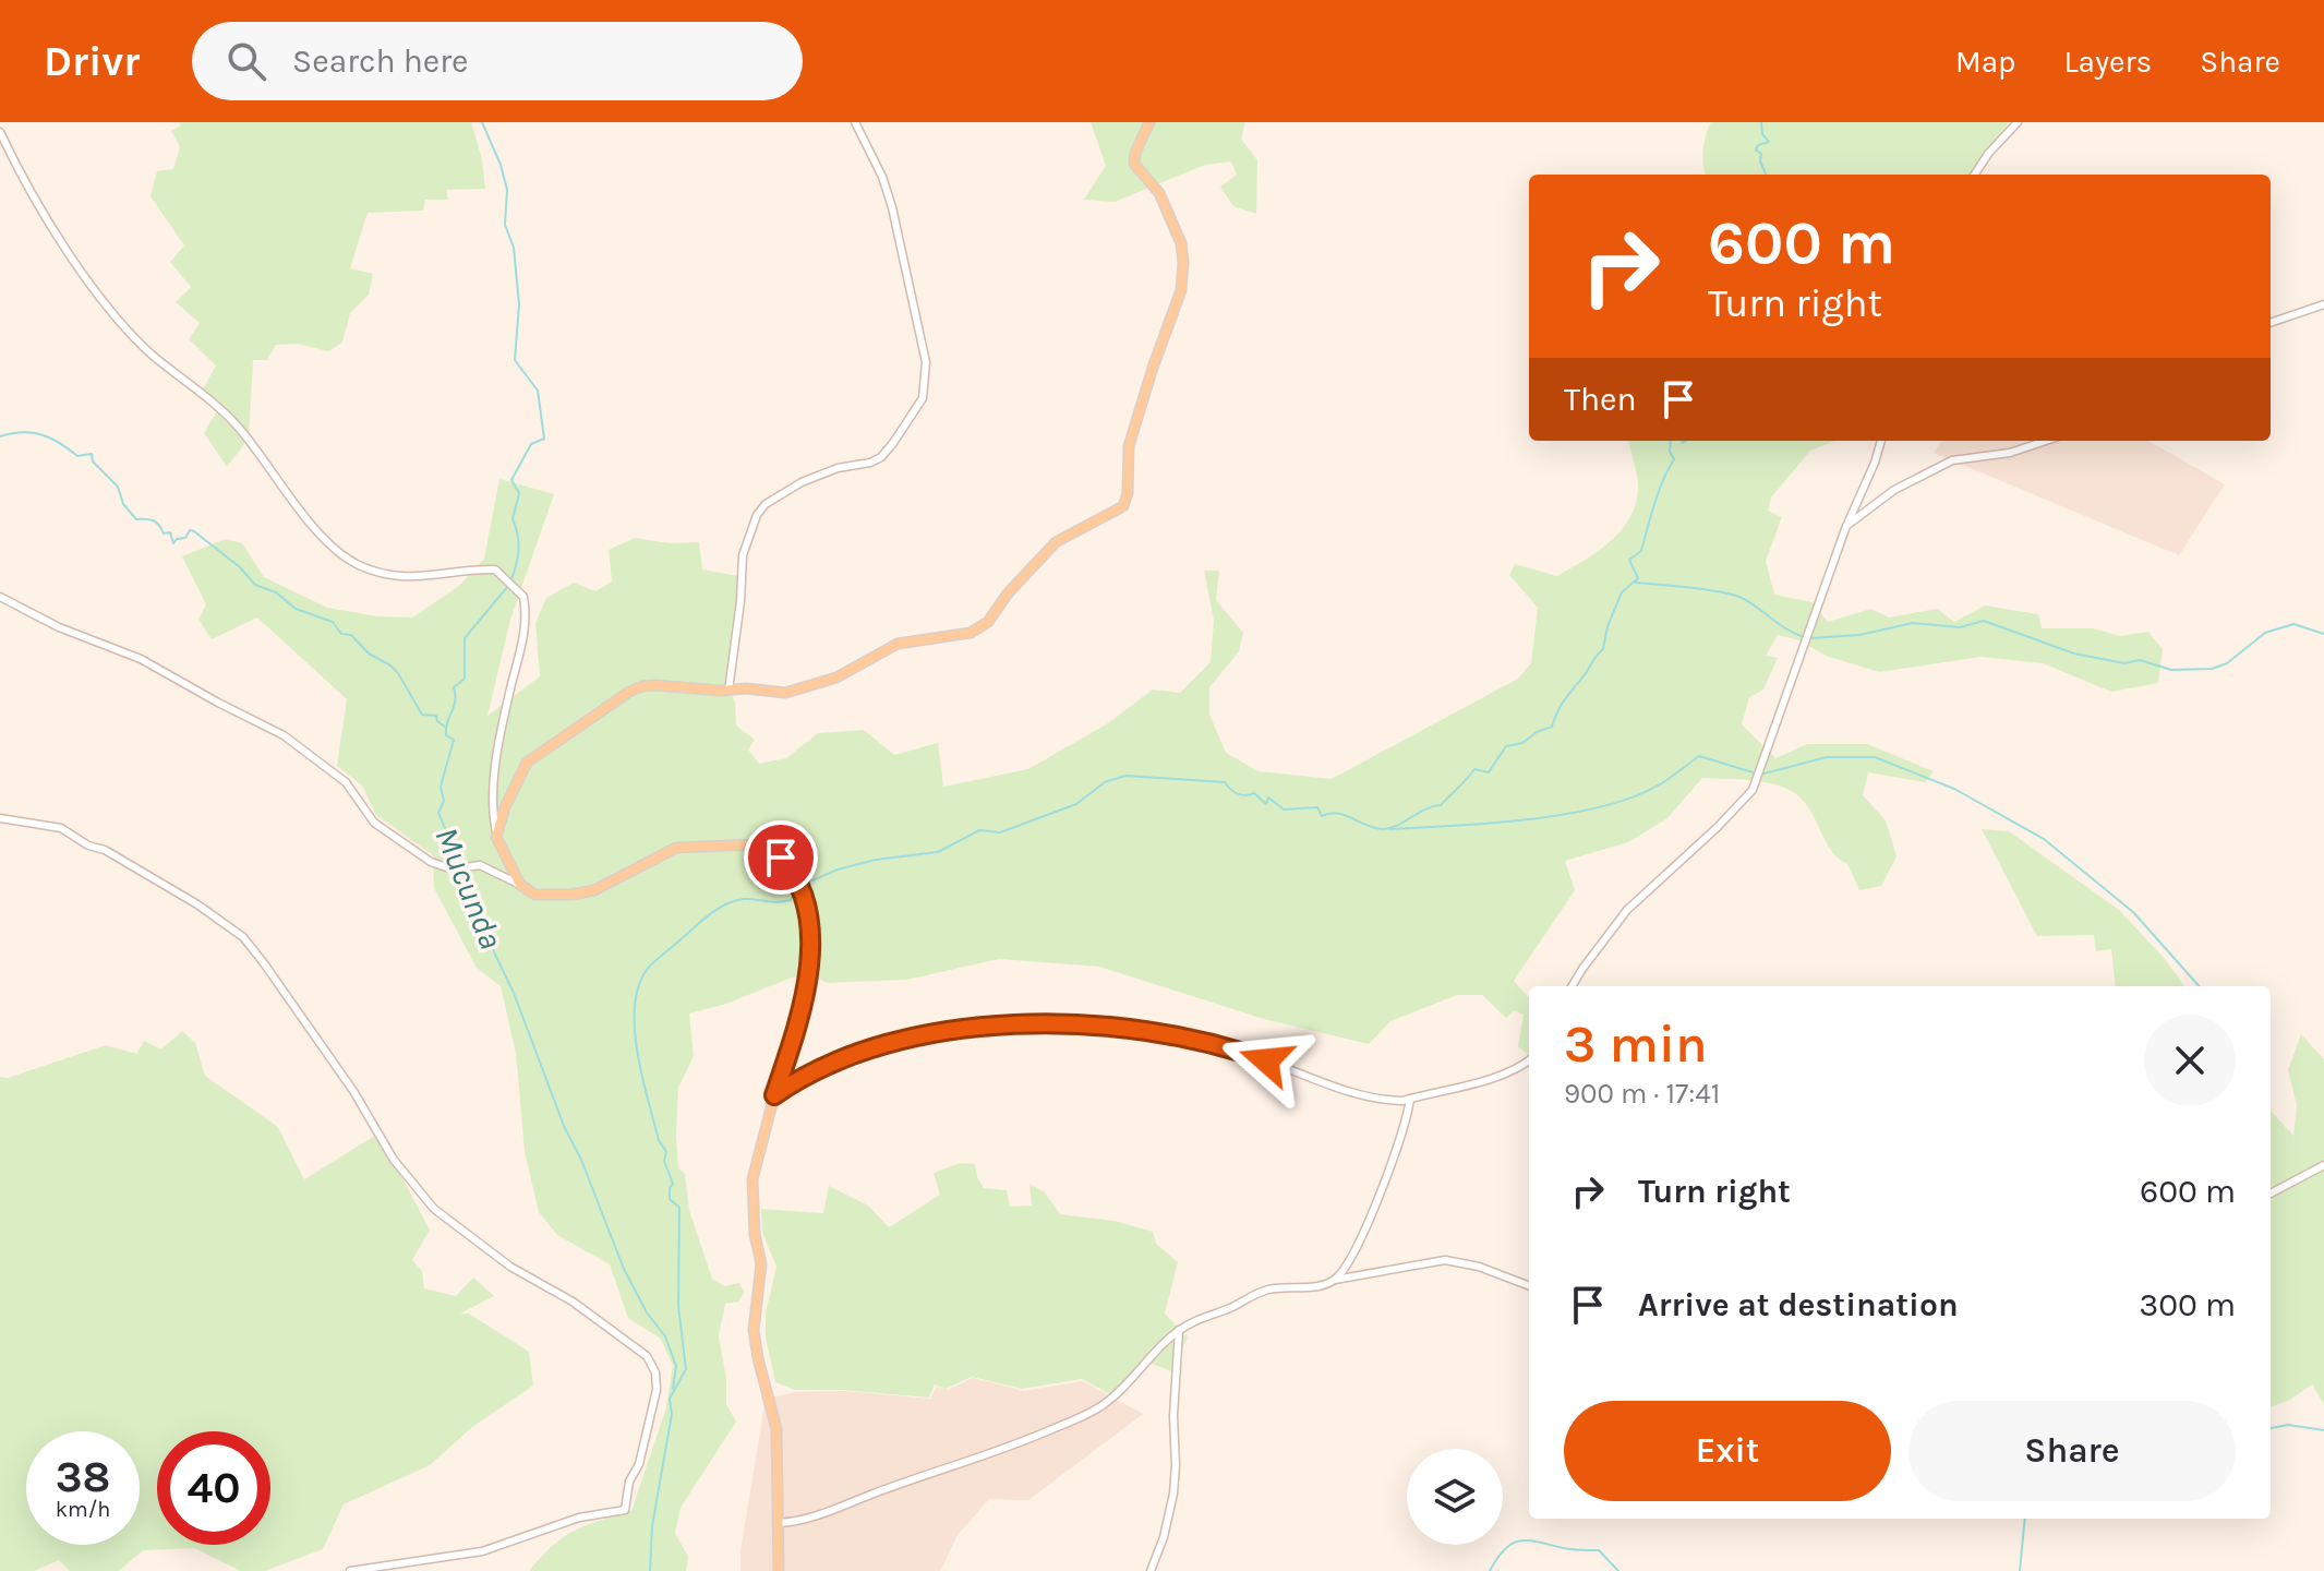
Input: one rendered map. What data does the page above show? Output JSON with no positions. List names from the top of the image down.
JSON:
{
  "water": ["Mucunda"],
  "page": {
    "header": "Drivr",
    "search": "Search here",
    "nav": ["Map", "Layers", "Share"],
    "turn": ["600 m", "Turn right"],
    "then": "Then",
    "heading": ["3 min", "900 m · 17:41"],
    "list": [
      {
        "name": "Turn right",
        "value": "600 m"
      },
      {
        "name": "Arrive at destination",
        "value": "300 m"
      }
    ],
    "buttons": ["Exit", "Share"],
    "speed": "38 km/h",
    "limit": "40"
  }
}
